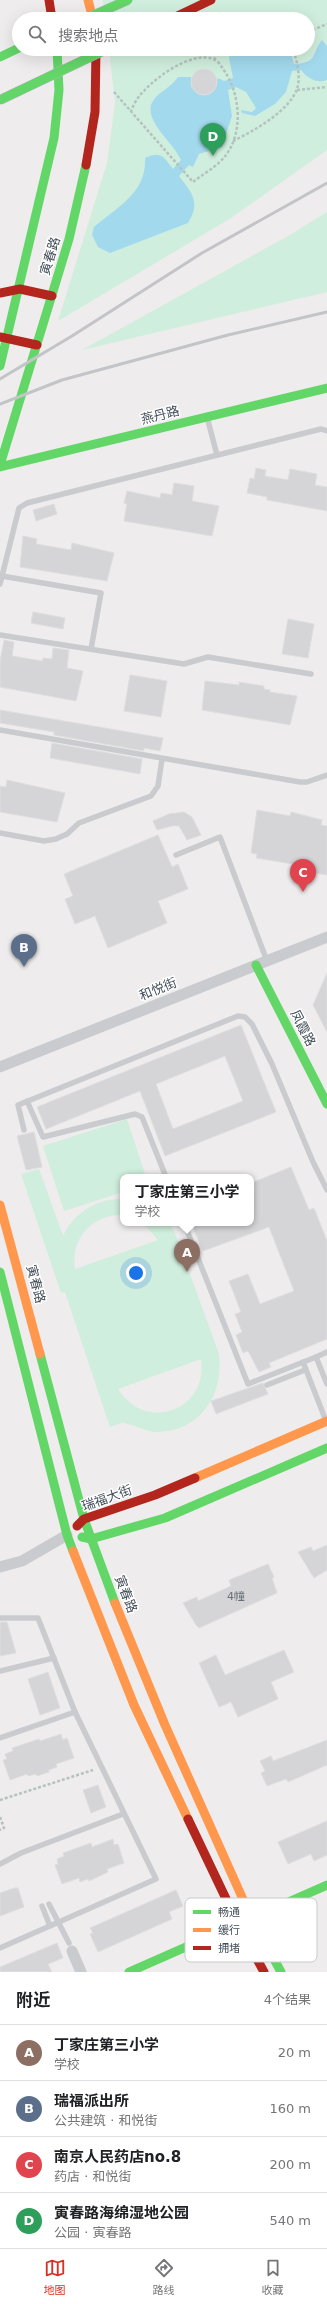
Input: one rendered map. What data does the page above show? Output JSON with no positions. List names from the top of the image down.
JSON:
{
  "streets": {
    "main road": [
      "寅春路",
      "燕丹路",
      "凤霞路",
      "瑞福大街"
    ],
    "street": ["和悦街"]
  },
  "crossings": [
    ["寅春路", "燕丹路"],
    ["寅春路", "瑞福大街"],
    ["和悦街", "凤霞路"]
  ],
  "house_numbers": ["4幢"],
  "legend": ["畅通", "缓行", "拥堵"],
  "page": {
    "search": "搜索地点",
    "pins": [
      "D",
      "C",
      "B",
      "A"
    ],
    "popup": ["丁家庄第三小学", "学校"],
    "heading": ["附近", "4个结果"],
    "list": [
      {
        "mark": "A",
        "name": "丁家庄第三小学",
        "note": "学校",
        "value": "20 m"
      },
      {
        "mark": "B",
        "name": "瑞福派出所",
        "note": "公共建筑 · 和悦街",
        "value": "160 m"
      },
      {
        "mark": "C",
        "name": "南京人民药店no.8",
        "note": "药店 · 和悦街",
        "value": "200 m"
      },
      {
        "mark": "D",
        "name": "寅春路海绵湿地公园",
        "note": "公园 · 寅春路",
        "value": "540 m"
      }
    ],
    "nav": ["地图", "路线", "收藏"]
  }
}
